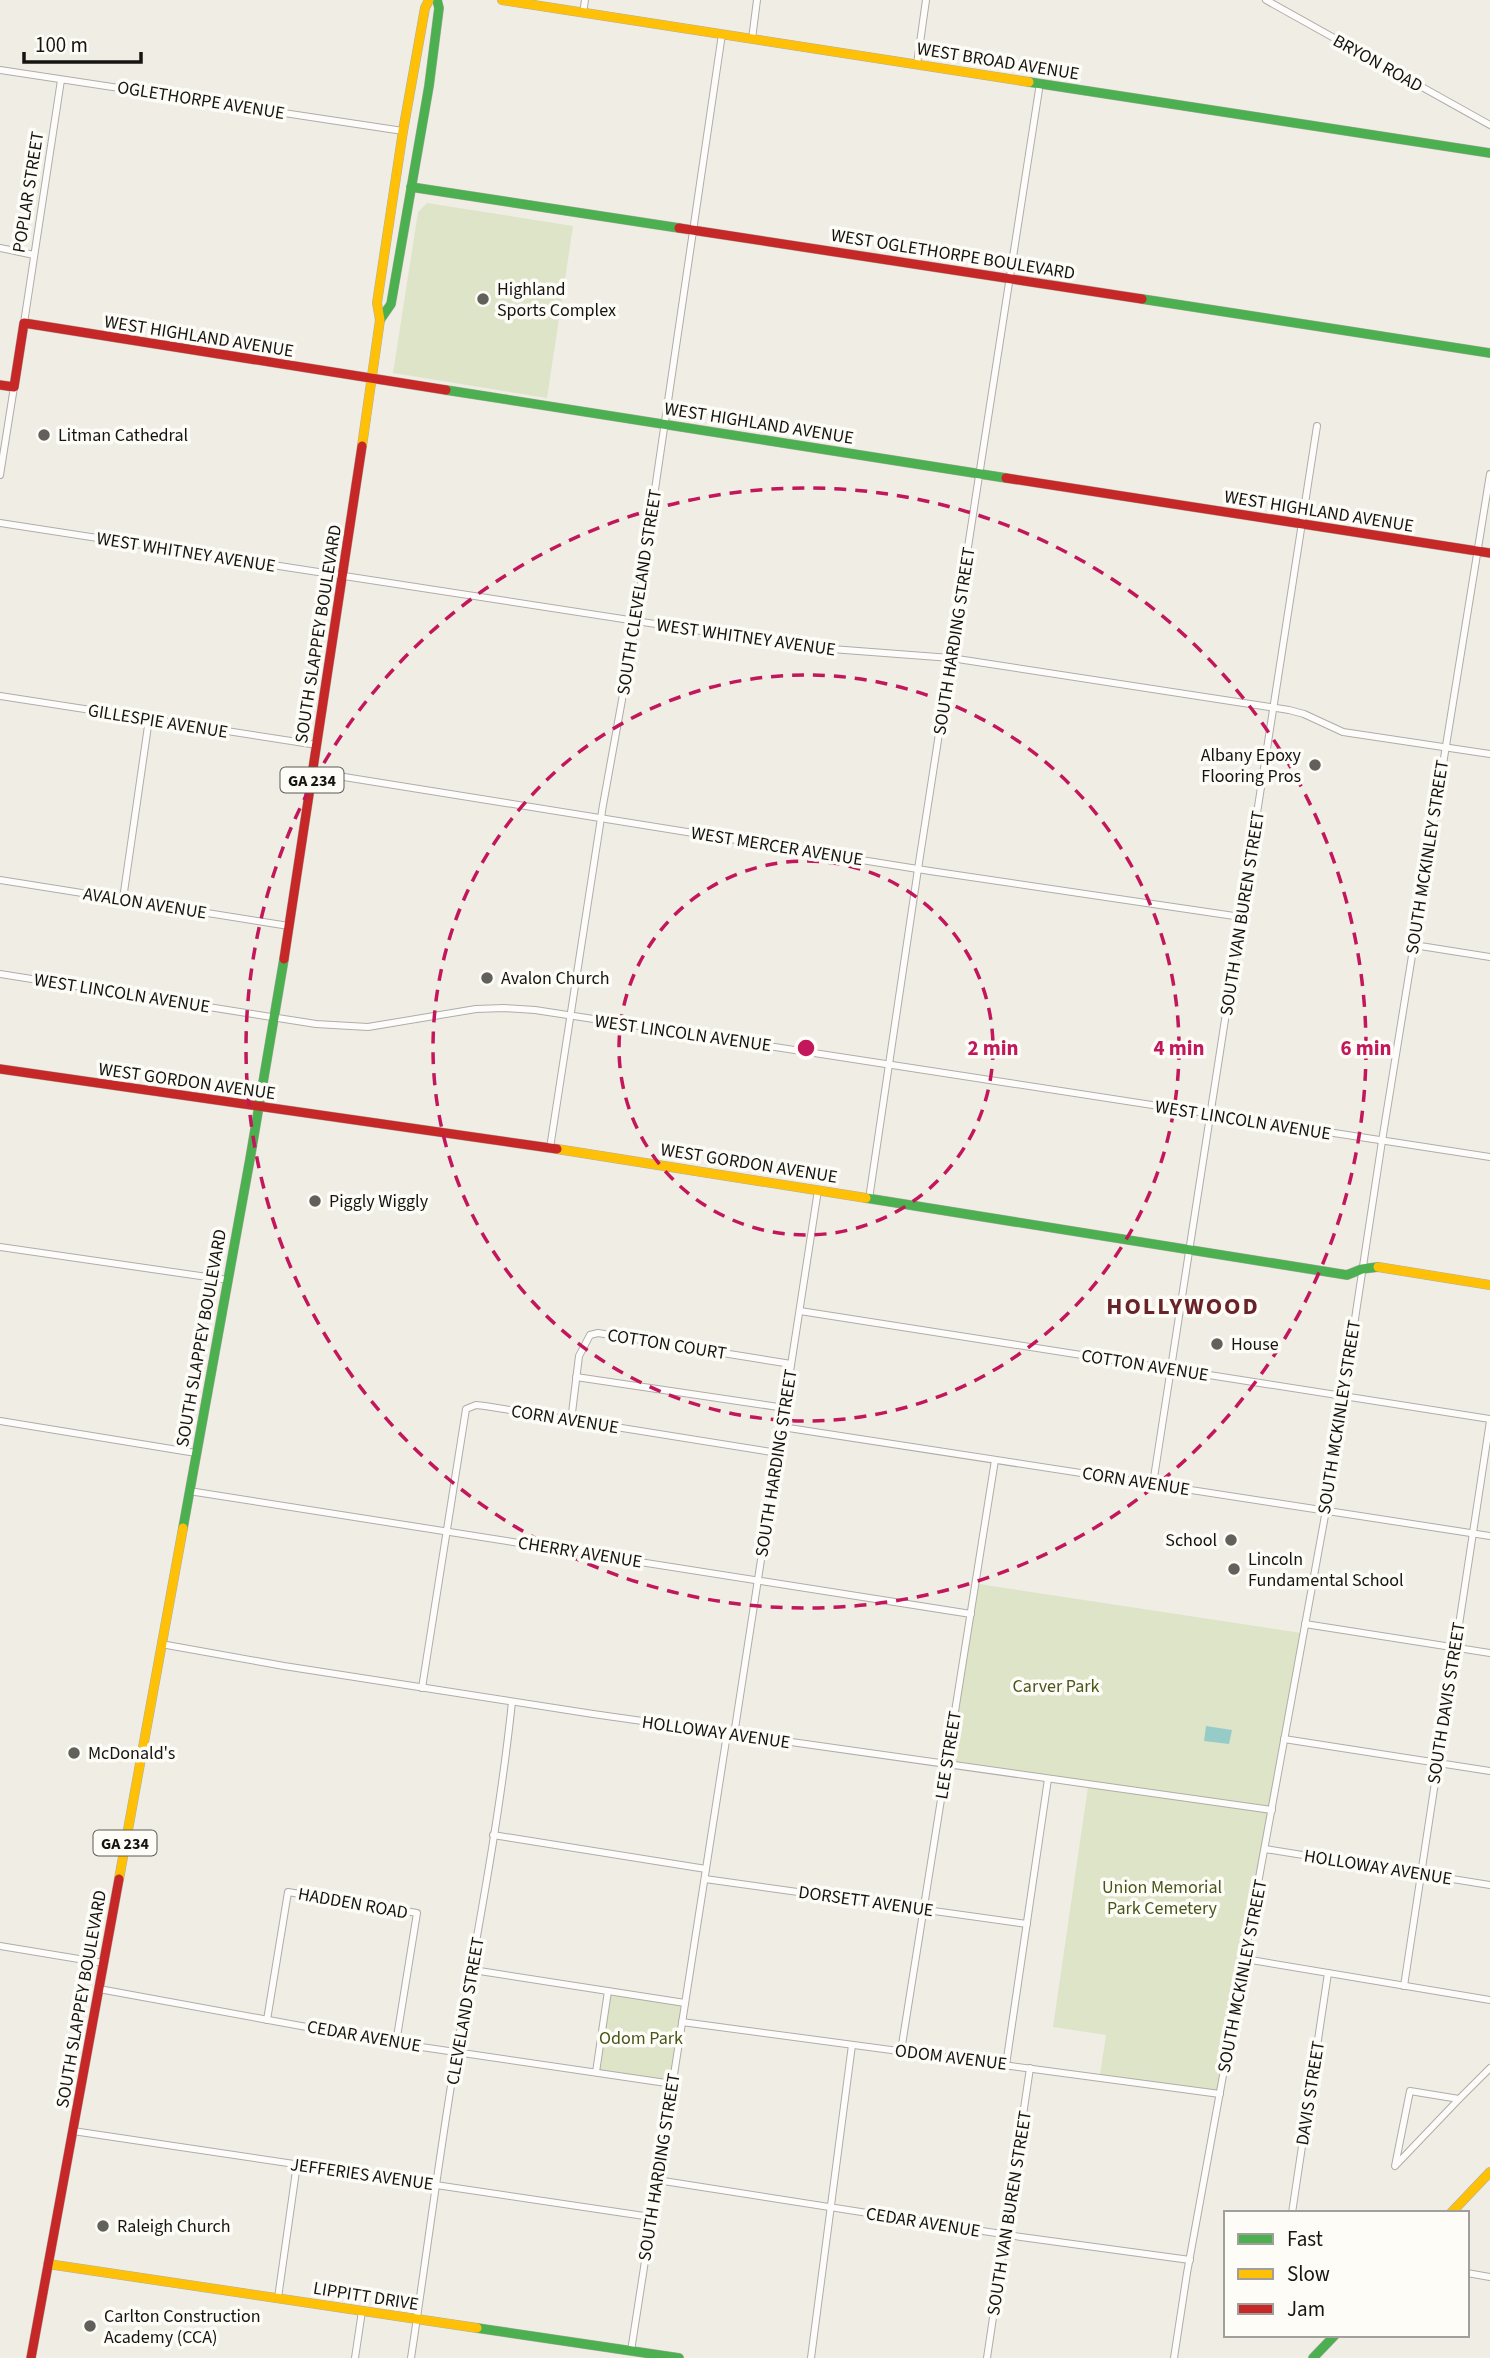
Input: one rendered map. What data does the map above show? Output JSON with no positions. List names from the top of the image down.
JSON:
{
  "streets": {
    "main road": [
      "WEST BROAD AVENUE",
      "POPLAR STREET",
      "WEST OGLETHORPE BOULEVARD",
      "WEST HIGHLAND AVENUE",
      "SOUTH SLAPPEY BOULEVARD",
      "GA 234",
      "WEST GORDON AVENUE",
      "LIPPITT DRIVE"
    ],
    "street": [
      "BRYON ROAD",
      "OGLETHORPE AVENUE",
      "WEST WHITNEY AVENUE",
      "SOUTH CLEVELAND STREET",
      "SOUTH HARDING STREET",
      "GILLESPIE AVENUE",
      "WEST MERCER AVENUE",
      "SOUTH MCKINLEY STREET",
      "AVALON AVENUE",
      "SOUTH VAN BUREN STREET",
      "WEST LINCOLN AVENUE",
      "COTTON COURT",
      "COTTON AVENUE",
      "CORN AVENUE",
      "CHERRY AVENUE",
      "SOUTH DAVIS STREET",
      "HOLLOWAY AVENUE",
      "LEE STREET",
      "DORSETT AVENUE",
      "HADDEN ROAD",
      "CLEVELAND STREET",
      "CEDAR AVENUE",
      "ODOM AVENUE",
      "DAVIS STREET",
      "JEFFERIES AVENUE"
    ]
  },
  "crossings": [
    ["WEST BROAD AVENUE", "SOUTH CLEVELAND STREET"],
    ["WEST BROAD AVENUE", "SOUTH HARDING STREET"],
    ["OGLETHORPE AVENUE", "POPLAR STREET"],
    ["OGLETHORPE AVENUE", "SOUTH SLAPPEY BOULEVARD"],
    ["POPLAR STREET", "WEST HIGHLAND AVENUE"],
    ["WEST OGLETHORPE BOULEVARD", "SOUTH CLEVELAND STREET"],
    ["WEST OGLETHORPE BOULEVARD", "SOUTH SLAPPEY BOULEVARD"],
    ["WEST OGLETHORPE BOULEVARD", "SOUTH HARDING STREET"],
    ["WEST HIGHLAND AVENUE", "SOUTH CLEVELAND STREET"],
    ["WEST HIGHLAND AVENUE", "SOUTH SLAPPEY BOULEVARD"],
    ["WEST HIGHLAND AVENUE", "SOUTH HARDING STREET"],
    ["WEST HIGHLAND AVENUE", "SOUTH MCKINLEY STREET"],
    ["WEST HIGHLAND AVENUE", "SOUTH VAN BUREN STREET"],
    ["WEST WHITNEY AVENUE", "SOUTH CLEVELAND STREET"],
    ["WEST WHITNEY AVENUE", "SOUTH SLAPPEY BOULEVARD"],
    ["WEST WHITNEY AVENUE", "SOUTH HARDING STREET"],
    ["WEST WHITNEY AVENUE", "SOUTH MCKINLEY STREET"],
    ["WEST WHITNEY AVENUE", "SOUTH VAN BUREN STREET"],
    ["SOUTH CLEVELAND STREET", "WEST MERCER AVENUE"],
    ["SOUTH CLEVELAND STREET", "WEST LINCOLN AVENUE"],
    ["SOUTH CLEVELAND STREET", "WEST GORDON AVENUE"],
    ["SOUTH SLAPPEY BOULEVARD", "GILLESPIE AVENUE"],
    ["SOUTH SLAPPEY BOULEVARD", "WEST MERCER AVENUE"],
    ["SOUTH SLAPPEY BOULEVARD", "AVALON AVENUE"],
    ["SOUTH SLAPPEY BOULEVARD", "WEST LINCOLN AVENUE"],
    ["SOUTH SLAPPEY BOULEVARD", "WEST GORDON AVENUE"],
    ["SOUTH SLAPPEY BOULEVARD", "CHERRY AVENUE"],
    ["SOUTH SLAPPEY BOULEVARD", "HOLLOWAY AVENUE"],
    ["SOUTH SLAPPEY BOULEVARD", "CEDAR AVENUE"],
    ["SOUTH SLAPPEY BOULEVARD", "JEFFERIES AVENUE"],
    ["SOUTH SLAPPEY BOULEVARD", "LIPPITT DRIVE"],
    ["SOUTH HARDING STREET", "WEST MERCER AVENUE"],
    ["SOUTH HARDING STREET", "WEST LINCOLN AVENUE"],
    ["SOUTH HARDING STREET", "WEST GORDON AVENUE"],
    ["SOUTH HARDING STREET", "COTTON COURT"],
    ["SOUTH HARDING STREET", "COTTON AVENUE"],
    ["SOUTH HARDING STREET", "CORN AVENUE"],
    ["SOUTH HARDING STREET", "CHERRY AVENUE"],
    ["SOUTH HARDING STREET", "HOLLOWAY AVENUE"],
    ["SOUTH HARDING STREET", "DORSETT AVENUE"],
    ["SOUTH HARDING STREET", "CEDAR AVENUE"],
    ["SOUTH HARDING STREET", "ODOM AVENUE"],
    ["SOUTH HARDING STREET", "JEFFERIES AVENUE"],
    ["SOUTH HARDING STREET", "LIPPITT DRIVE"],
    ["WEST MERCER AVENUE", "SOUTH VAN BUREN STREET"],
    ["SOUTH MCKINLEY STREET", "WEST LINCOLN AVENUE"],
    ["SOUTH MCKINLEY STREET", "WEST GORDON AVENUE"],
    ["SOUTH MCKINLEY STREET", "COTTON AVENUE"],
    ["SOUTH MCKINLEY STREET", "CORN AVENUE"],
    ["SOUTH MCKINLEY STREET", "HOLLOWAY AVENUE"],
    ["SOUTH MCKINLEY STREET", "CEDAR AVENUE"],
    ["SOUTH MCKINLEY STREET", "ODOM AVENUE"],
    ["SOUTH VAN BUREN STREET", "WEST LINCOLN AVENUE"],
    ["SOUTH VAN BUREN STREET", "WEST GORDON AVENUE"],
    ["SOUTH VAN BUREN STREET", "COTTON AVENUE"],
    ["SOUTH VAN BUREN STREET", "CORN AVENUE"],
    ["SOUTH VAN BUREN STREET", "CEDAR AVENUE"],
    ["SOUTH VAN BUREN STREET", "ODOM AVENUE"],
    ["COTTON COURT", "CORN AVENUE"],
    ["COTTON AVENUE", "SOUTH DAVIS STREET"],
    ["CORN AVENUE", "CHERRY AVENUE"],
    ["CORN AVENUE", "SOUTH DAVIS STREET"],
    ["CORN AVENUE", "LEE STREET"],
    ["CHERRY AVENUE", "LEE STREET"],
    ["SOUTH DAVIS STREET", "HOLLOWAY AVENUE"],
    ["HOLLOWAY AVENUE", "LEE STREET"],
    ["HOLLOWAY AVENUE", "CLEVELAND STREET"],
    ["LEE STREET", "DORSETT AVENUE"],
    ["LEE STREET", "ODOM AVENUE"],
    ["HADDEN ROAD", "CEDAR AVENUE"],
    ["CLEVELAND STREET", "CEDAR AVENUE"],
    ["CLEVELAND STREET", "JEFFERIES AVENUE"],
    ["CLEVELAND STREET", "LIPPITT DRIVE"]
  ],
  "districts": ["HOLLYWOOD"],
  "parks": ["Carver Park", "Union Memorial Park Cemetery", "Odom Park"],
  "places": [
    "Highland Sports Complex",
    "Litman Cathedral",
    "Albany Epoxy Flooring Pros",
    "Avalon Church",
    "Piggly Wiggly",
    "House",
    "School",
    "Lincoln Fundamental School",
    "McDonald's",
    "Raleigh Church",
    "Carlton Construction Academy (CCA)"
  ],
  "legend": ["Fast", "Slow", "Jam"],
  "scale_bar": "100 m",
  "rings": ["2 min", "4 min", "6 min"]
}
